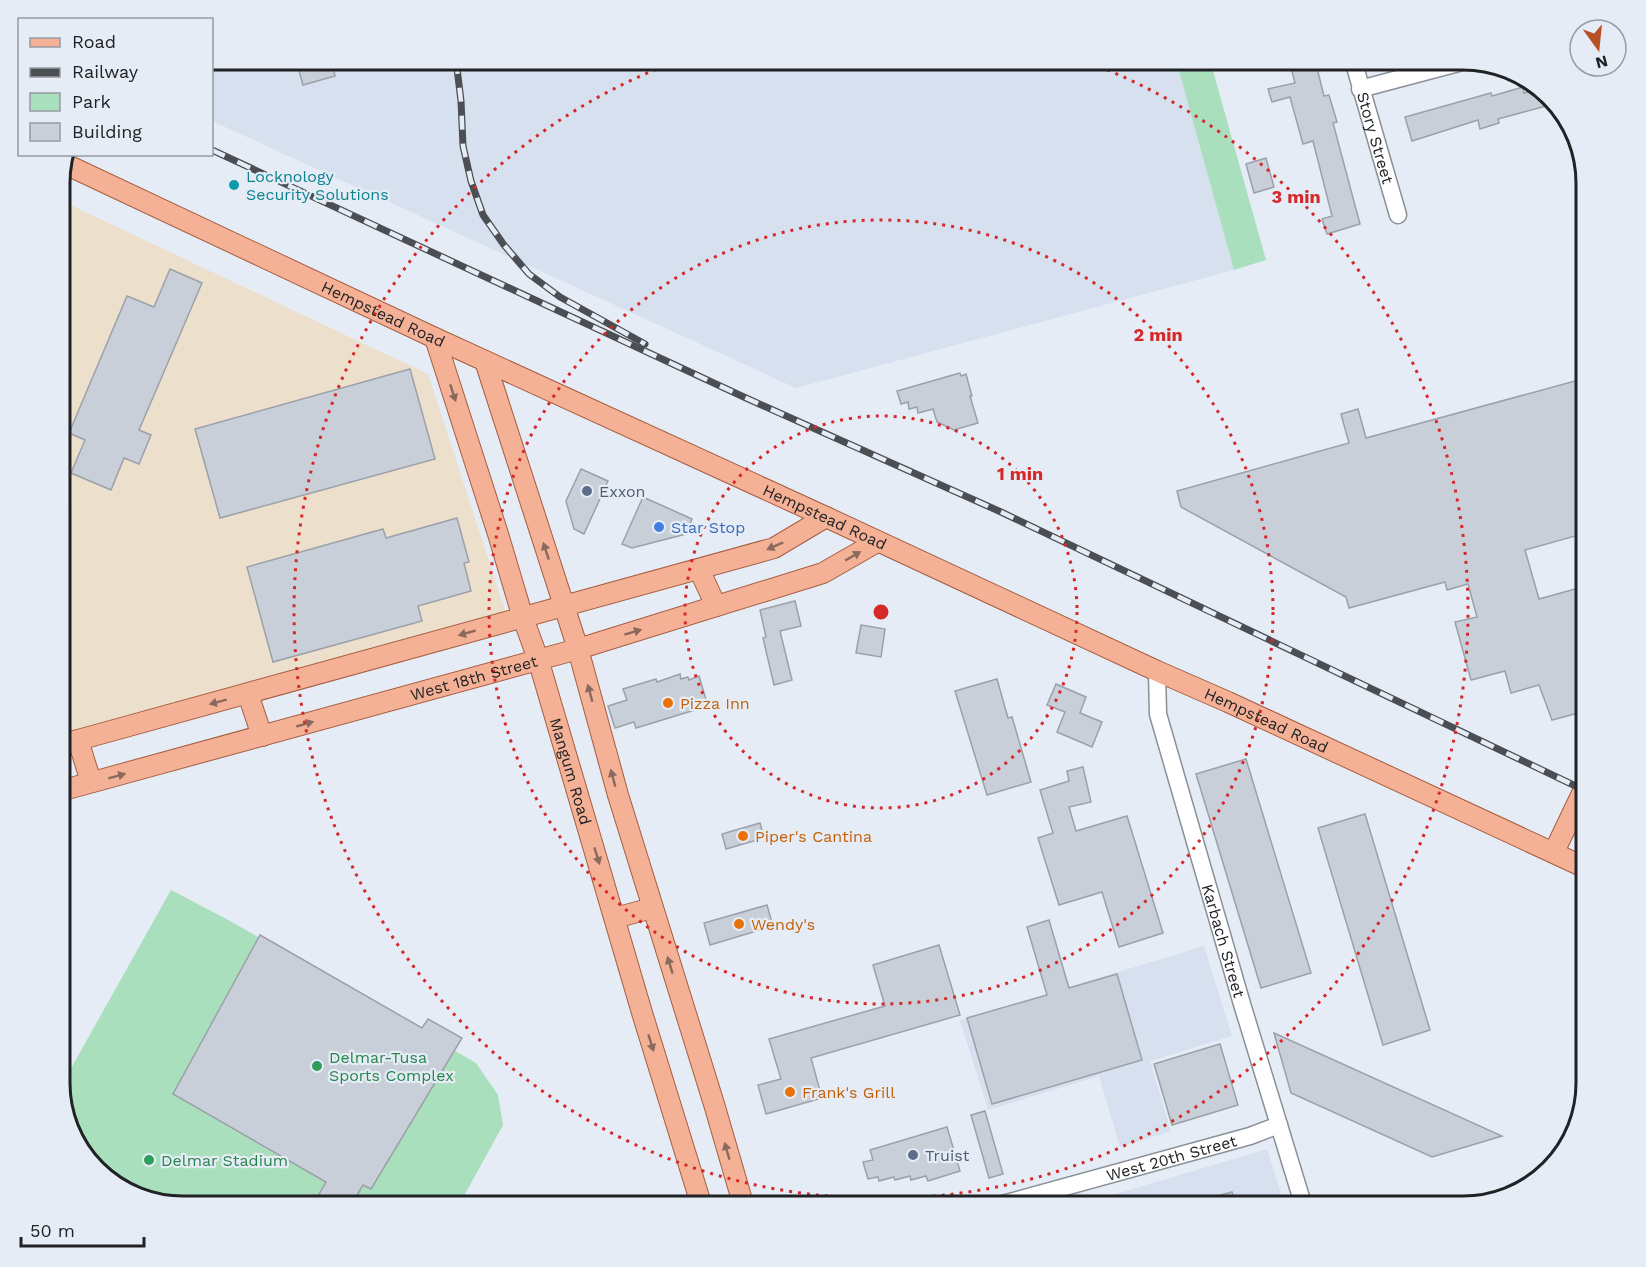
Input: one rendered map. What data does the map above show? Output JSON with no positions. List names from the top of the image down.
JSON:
{
  "streets": {
    "main road": ["Hempstead Road", "West 18th Street", "Mangum Road"],
    "street": ["Story Street", "Karbach Street", "West 20th Street"]
  },
  "crossings": [
    ["Hempstead Road", "West 18th Street"],
    ["Hempstead Road", "Mangum Road"],
    ["Hempstead Road", "Karbach Street"],
    ["West 18th Street", "Mangum Road"],
    ["Karbach Street", "West 20th Street"]
  ],
  "places": [
    "Locknology Security Solutions",
    "Exxon",
    "Star Stop",
    "Pizza Inn",
    "Piper's Cantina",
    "Wendy's",
    "Delmar-Tusa Sports Complex",
    "Frank's Grill",
    "Truist",
    "Delmar Stadium"
  ],
  "legend": [
    "Road",
    "Railway",
    "Park",
    "Building"
  ],
  "scale_bar": "50 m",
  "north": "bottom",
  "rings": ["3 min", "2 min", "1 min"]
}
